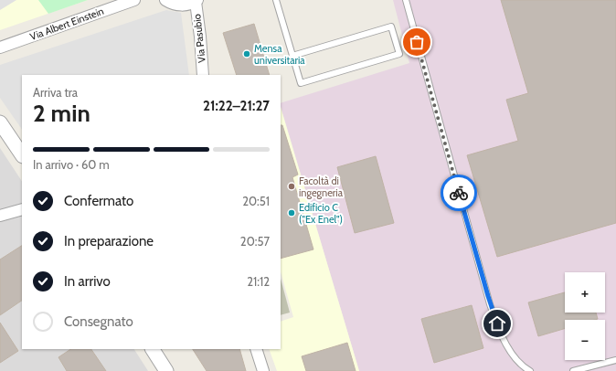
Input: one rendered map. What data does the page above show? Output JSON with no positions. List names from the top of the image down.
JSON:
{
  "streets": {
    "street": ["Via Albert Einstein", "Via Pasubio"]
  },
  "places": ["Mensa universitaria", "Facoltà di ingegneria", "Edificio C (\"Ex Enel\")"],
  "page": {
    "heading": ["2 min", "Arriva tra", "21:22–21:27"],
    "bar": "In arrivo · 60 m",
    "list": [
      ["Confermato", "20:51"],
      ["In preparazione", "20:57"],
      ["In arrivo", "21:12"],
      "Consegnato"
    ],
    "map_buttons": ["+", "−"]
  }
}
